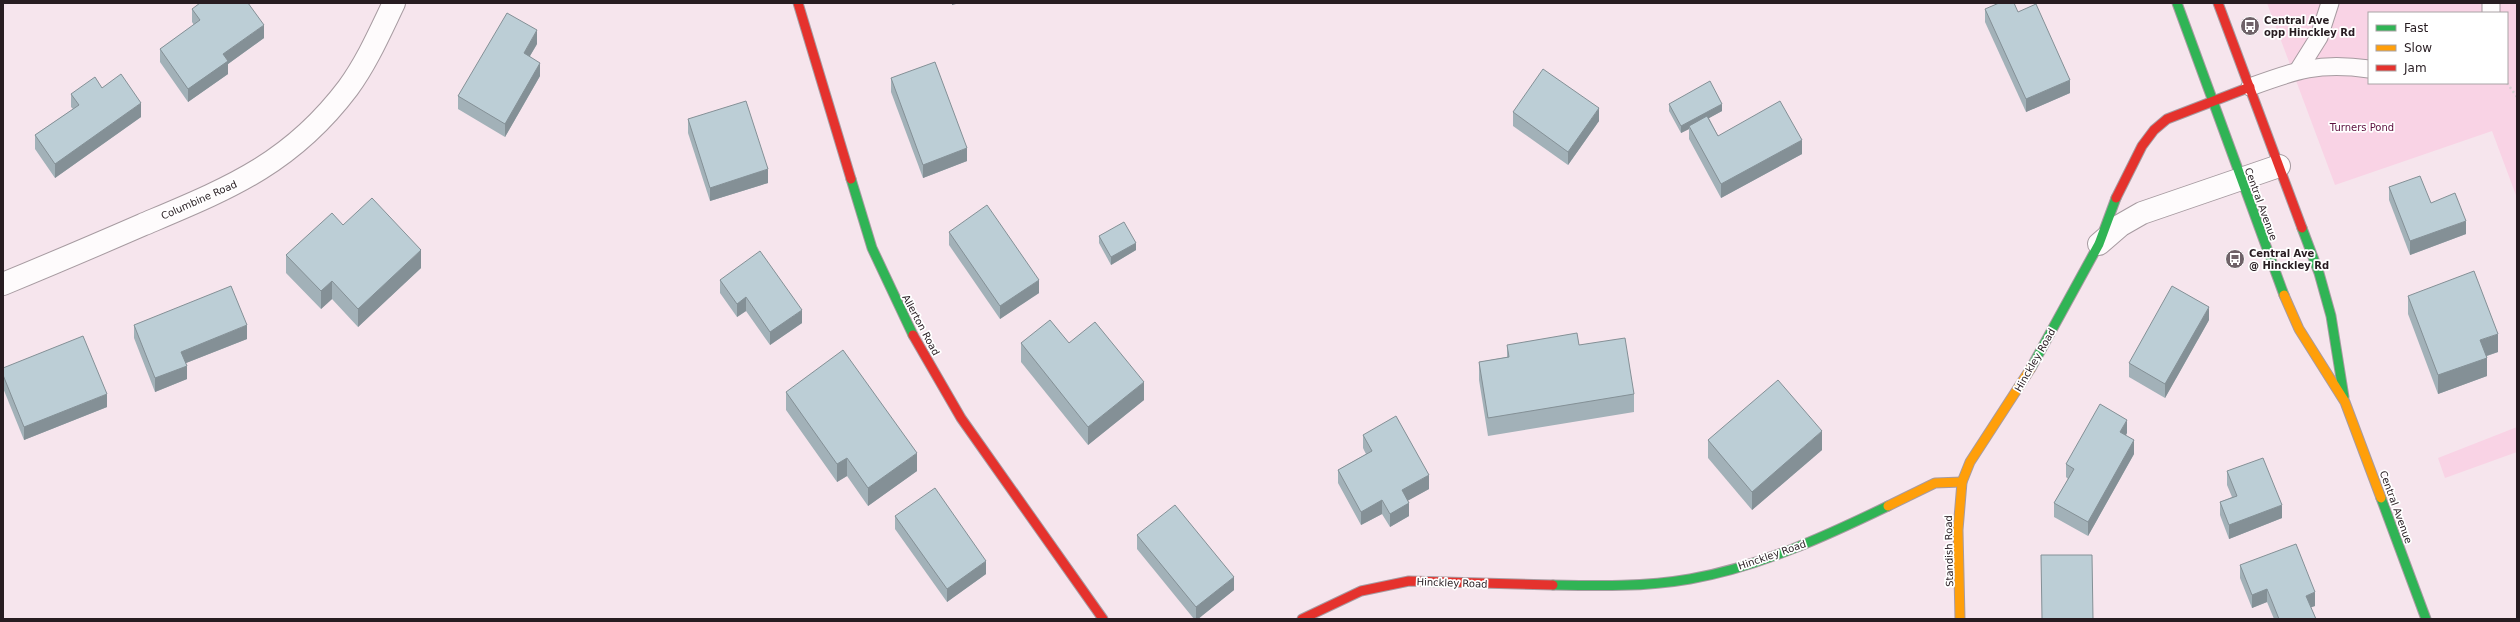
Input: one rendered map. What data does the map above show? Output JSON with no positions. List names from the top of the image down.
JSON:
{
  "streets": {
    "street": [
      "Columbine Road",
      "Central Avenue",
      "Allerton Road",
      "Hinckley Road",
      "Standish Road"
    ]
  },
  "crossings": [
    ["Central Avenue", "Hinckley Road"],
    ["Hinckley Road", "Standish Road"]
  ],
  "parks": ["Turners Pond"],
  "places": {
    "bus stop": ["Central Ave opp Hinckley Rd", "Central Ave @ Hinckley Rd"]
  },
  "legend": ["Fast", "Slow", "Jam"]
}
